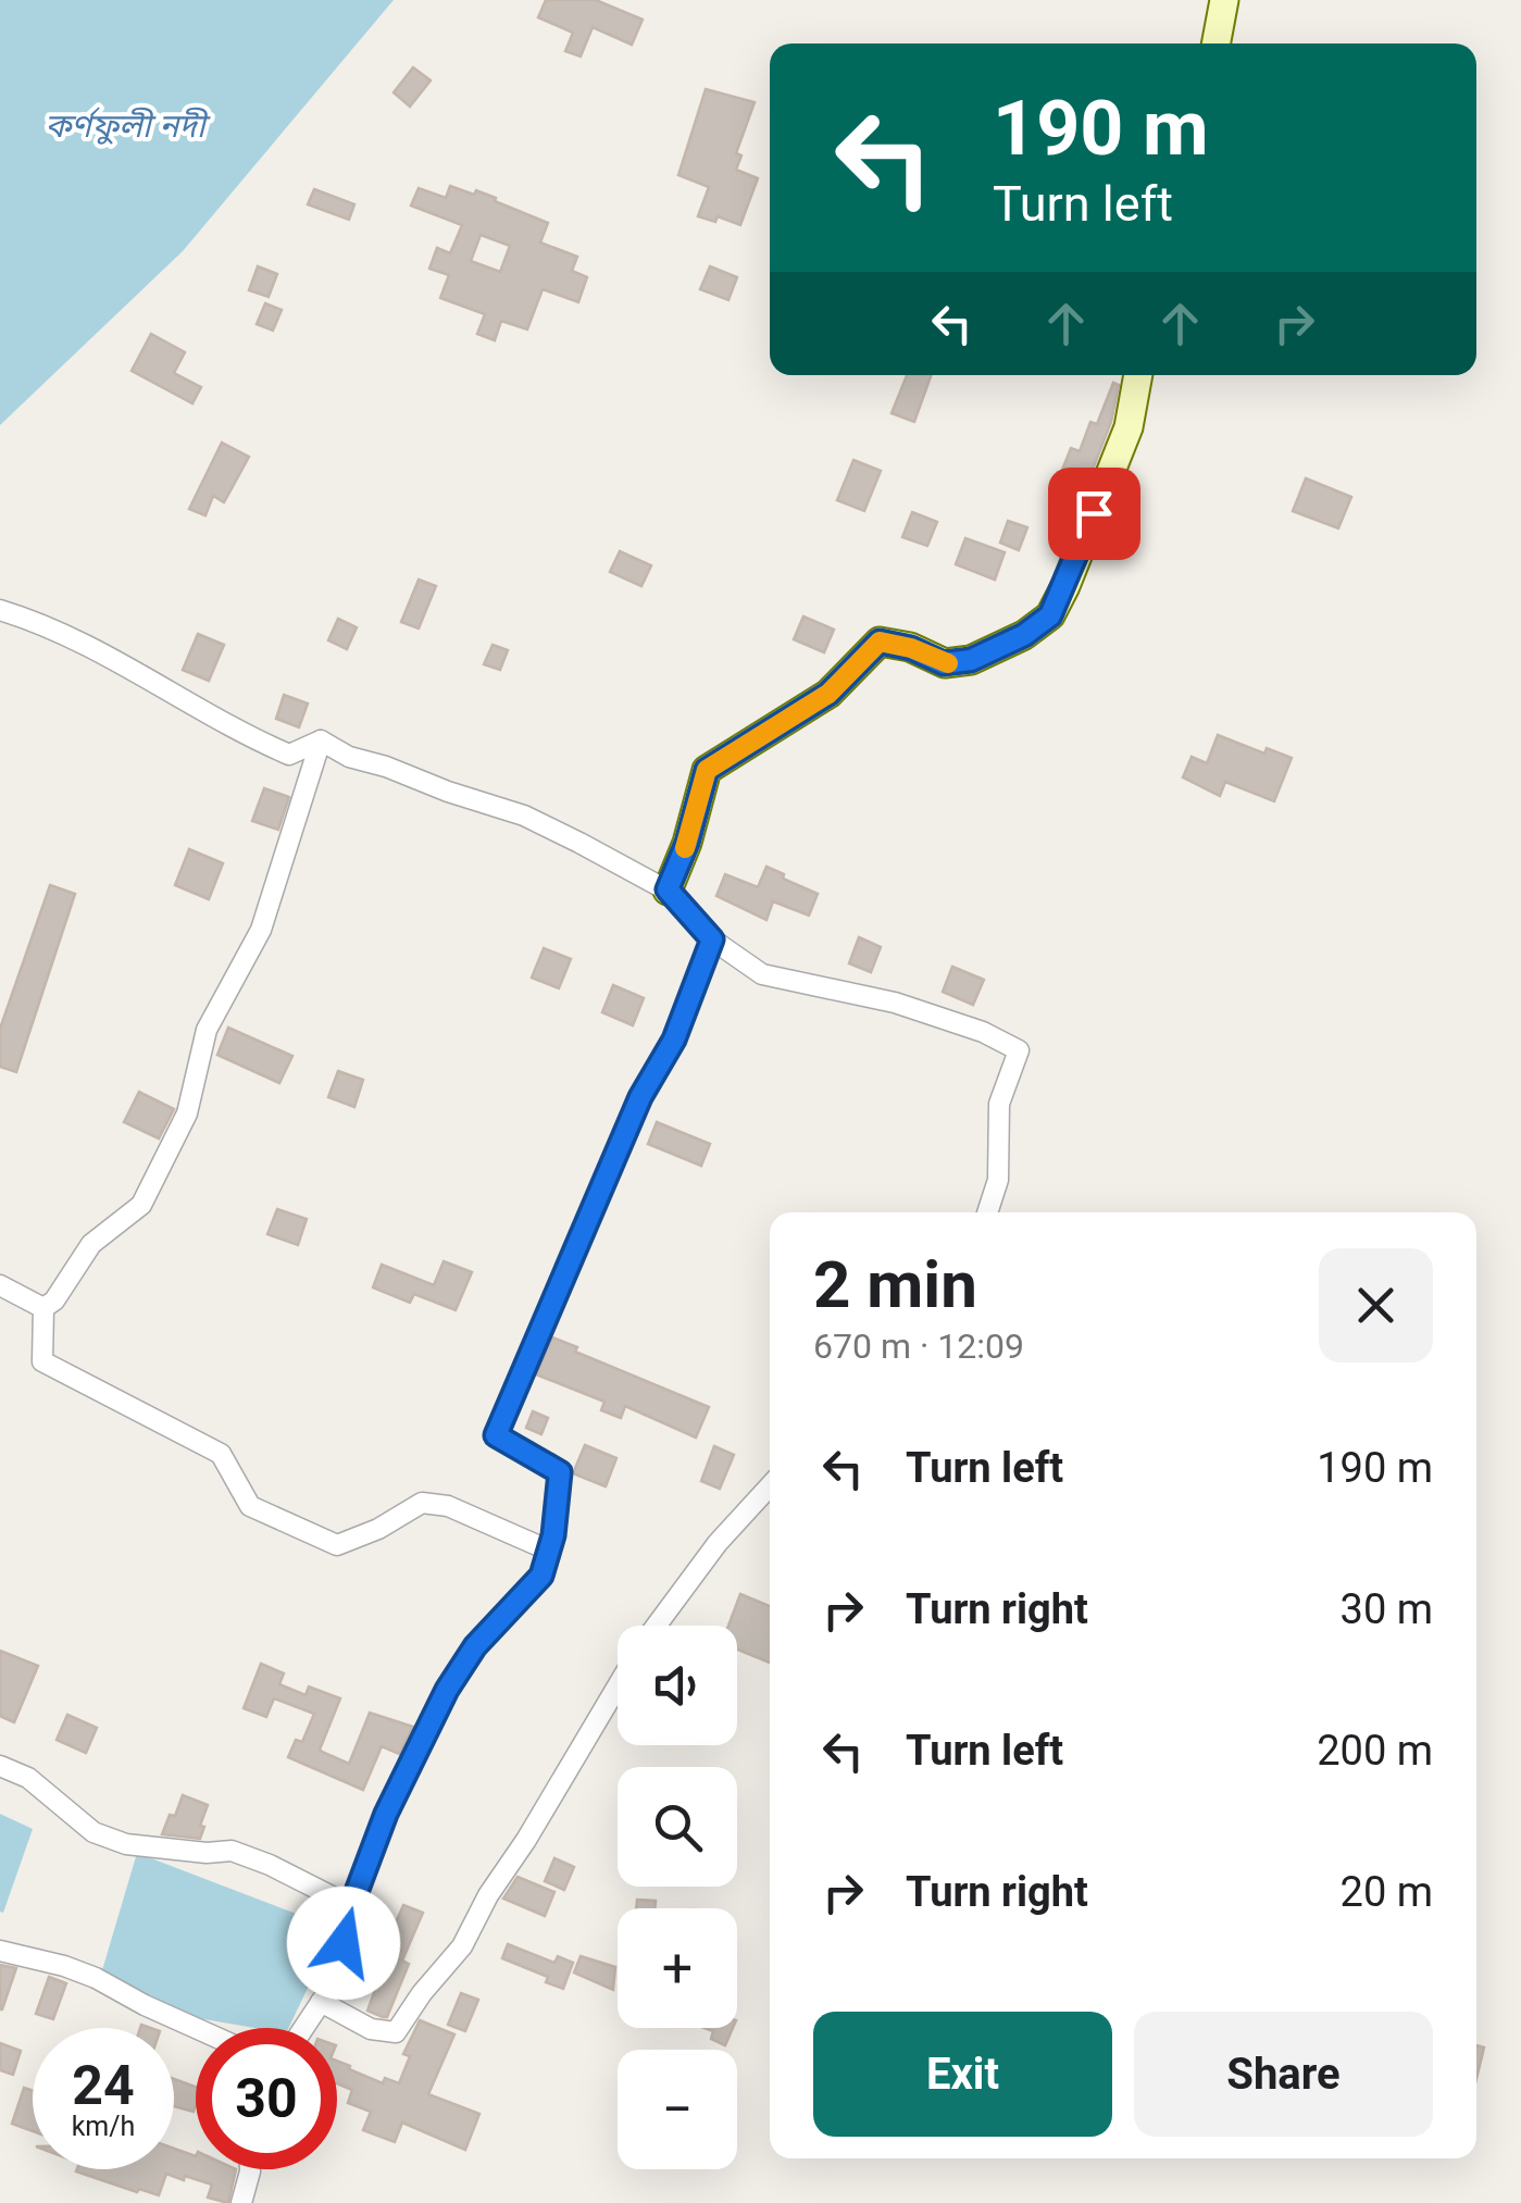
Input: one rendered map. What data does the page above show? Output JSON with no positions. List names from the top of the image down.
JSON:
{
  "water": ["কর্ণফুলী নদী"],
  "page": {
    "turn": ["190 m", "Turn left"],
    "heading": ["2 min", "670 m · 12:09"],
    "list": [
      {
        "name": "Turn left",
        "value": "190 m"
      },
      {
        "name": "Turn right",
        "value": "30 m"
      },
      {
        "name": "Turn left",
        "value": "200 m"
      },
      {
        "name": "Turn right",
        "value": "20 m"
      }
    ],
    "map_buttons": ["+", "−"],
    "buttons": ["Exit", "Share"],
    "speed": "24 km/h",
    "limit": "30"
  }
}
